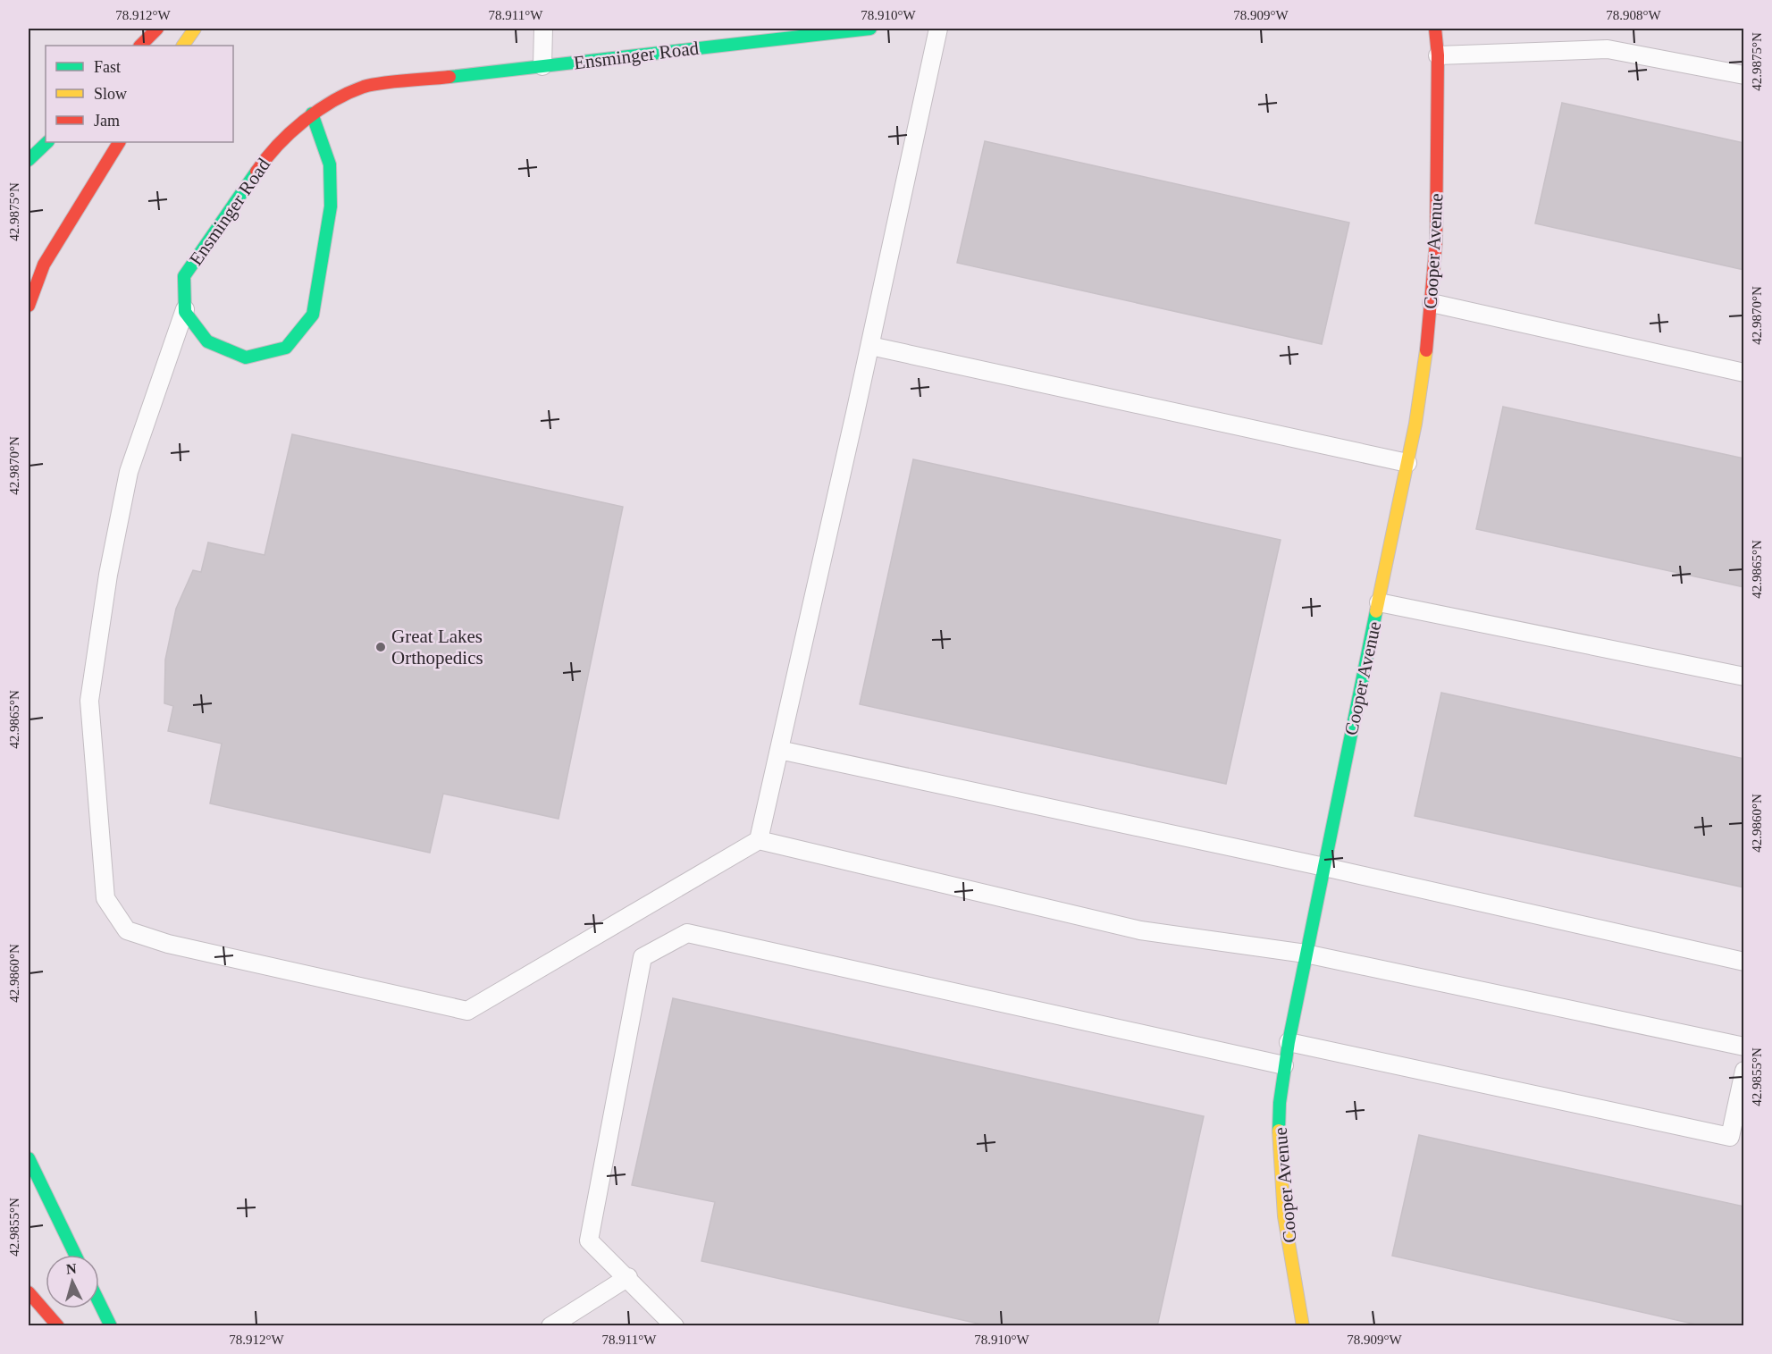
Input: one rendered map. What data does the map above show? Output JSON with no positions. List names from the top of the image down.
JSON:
{
  "streets": {
    "main road": ["Ensminger Road", "Cooper Avenue"]
  },
  "places": ["Great Lakes Orthopedics"],
  "legend": ["Fast", "Slow", "Jam"],
  "north": "top",
  "coordinates": [
    "78.912°W",
    "78.911°W",
    "78.910°W",
    "78.909°W",
    "78.908°W",
    "42.9875°N",
    "42.9870°N",
    "42.9865°N",
    "42.9860°N",
    "42.9855°N"
  ]
}
